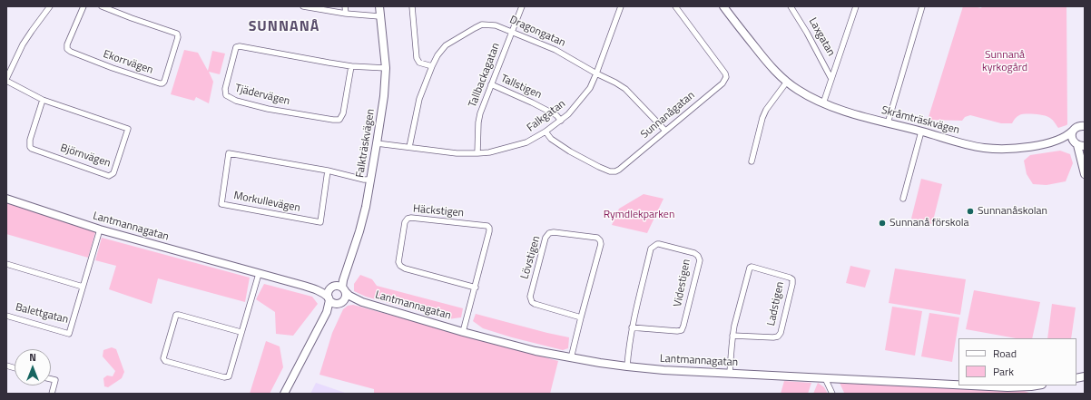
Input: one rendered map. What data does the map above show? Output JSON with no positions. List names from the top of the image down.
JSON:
{
  "streets": {
    "street": [
      "Dragongatan",
      "Laxgatan",
      "Ekorrvägen",
      "Tallbackagatan",
      "Tallstigen",
      "Tjädervägen",
      "Sunnanågatan",
      "Falkgatan",
      "Skråmträskvägen",
      "Falkträskvägen",
      "Björnvägen",
      "Morkullevägen",
      "Häckstigen",
      "Lantmannagatan",
      "Lövstigen",
      "Videstigen",
      "Ladstigen",
      "Balettgatan"
    ]
  },
  "crossings": [
    ["Dragongatan", "Tallbackagatan"],
    ["Dragongatan", "Sunnanågatan"],
    ["Dragongatan", "Falkgatan"],
    ["Tallbackagatan", "Tallstigen"],
    ["Tallbackagatan", "Falkgatan"],
    ["Tallstigen", "Falkgatan"],
    ["Tjädervägen", "Falkträskvägen"],
    ["Sunnanågatan", "Falkgatan"],
    ["Falkgatan", "Falkträskvägen"],
    ["Falkträskvägen", "Morkullevägen"],
    ["Falkträskvägen", "Lantmannagatan"],
    ["Häckstigen", "Lantmannagatan"],
    ["Lantmannagatan", "Lövstigen"],
    ["Lantmannagatan", "Videstigen"],
    ["Lantmannagatan", "Ladstigen"],
    ["Lantmannagatan", "Balettgatan"]
  ],
  "districts": ["SUNNANÅ"],
  "parks": ["Sunnanå kyrkogård", "Rymdlekparken"],
  "places": ["Sunnanåskolan", "Sunnanå förskola"],
  "legend": ["Road", "Park"],
  "north": "top"
}
